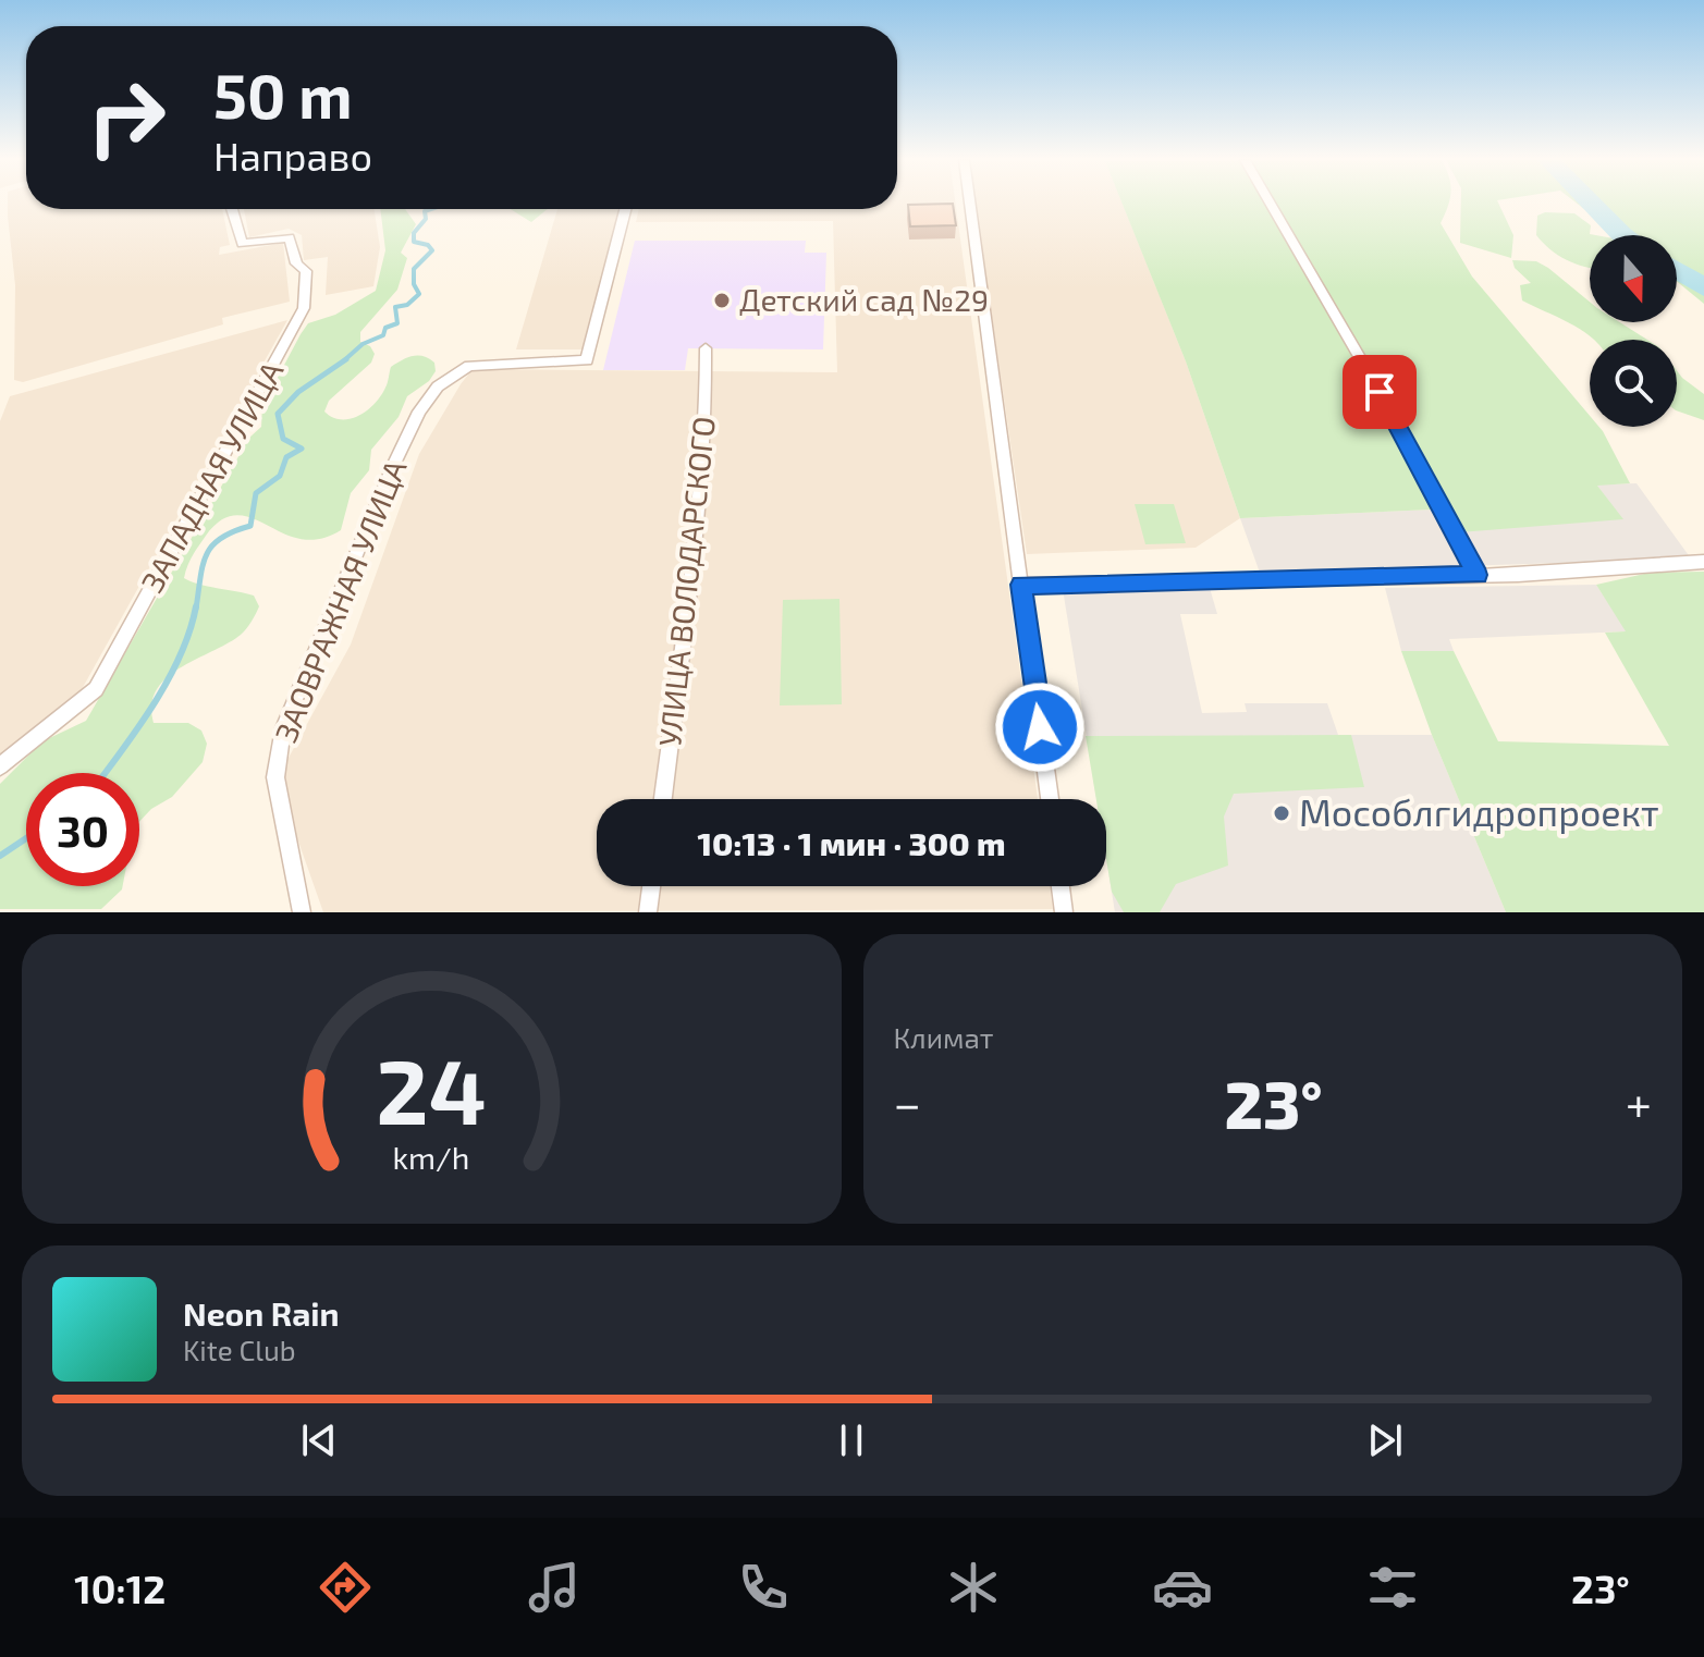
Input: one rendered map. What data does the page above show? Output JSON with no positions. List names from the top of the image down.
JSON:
{
  "streets": {
    "street": ["ЗАПАДНАЯ УЛИЦА", "УЛИЦА ВОЛОДАРСКОГО", "ЗАОВРАЖНАЯ УЛИЦА"]
  },
  "places": ["Детский сад №29", "Мособлгидропроект"],
  "north": "bottom",
  "page": {
    "turn": ["50 m", "Направо"],
    "limit": "30",
    "trip": "10:13 · 1 мин · 300 m",
    "tile": "Климат",
    "heat": ["−", "23°", "+"],
    "song": ["Neon Rain", "Kite Club"],
    "tabs": ["10:12", "23°"],
    "gauge": ["24", "km/h"]
  }
}
